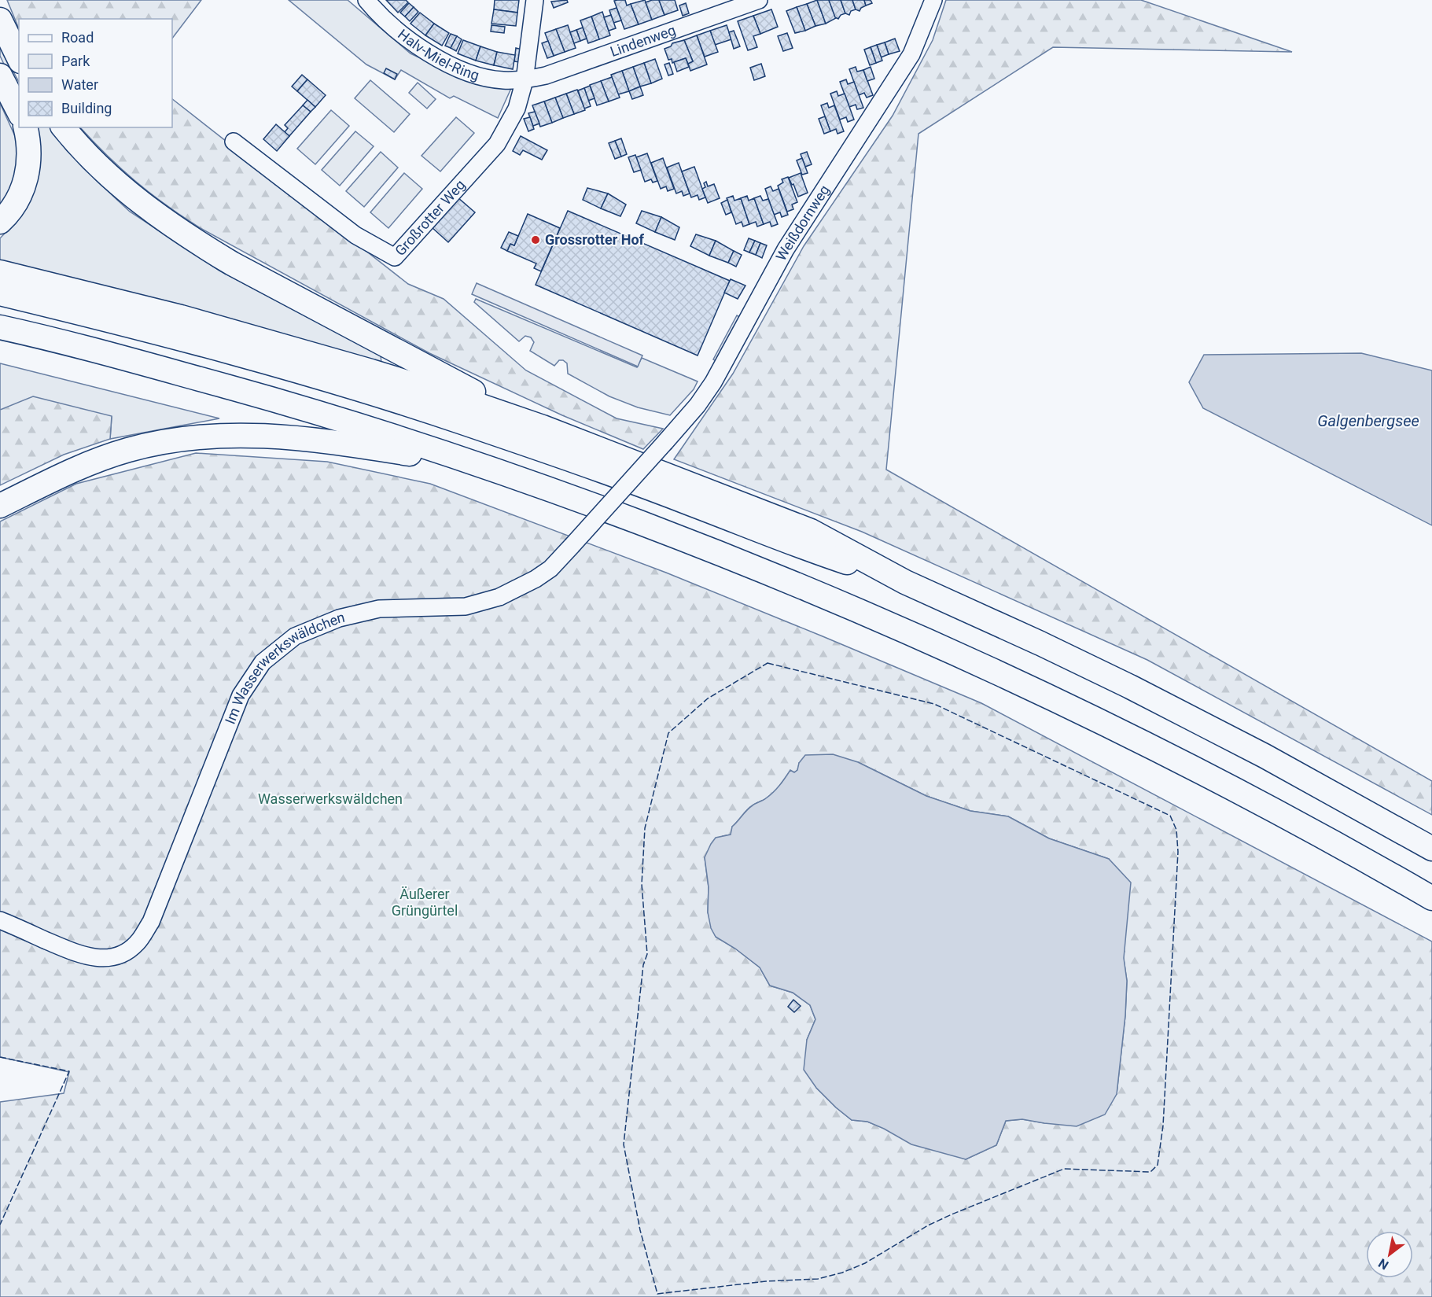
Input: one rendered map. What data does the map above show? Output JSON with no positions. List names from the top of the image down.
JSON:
{
  "streets": {
    "street": [
      "Lindenweg",
      "Halv-Miel-Ring",
      "Großrotter Weg",
      "Weißdornweg",
      "Im Wasserwerkswäldchen"
    ]
  },
  "crossings": [
    ["Lindenweg", "Halv-Miel-Ring"],
    ["Lindenweg", "Großrotter Weg"],
    ["Halv-Miel-Ring", "Großrotter Weg"],
    ["Weißdornweg", "Im Wasserwerkswäldchen"]
  ],
  "water": ["Galgenbergsee"],
  "parks": ["Wasserwerkswäldchen", "Äußerer Grüngürtel"],
  "places": ["Grossrotter Hof"],
  "legend": [
    "Road",
    "Park",
    "Water",
    "Building"
  ],
  "north": "bottom left"
}
